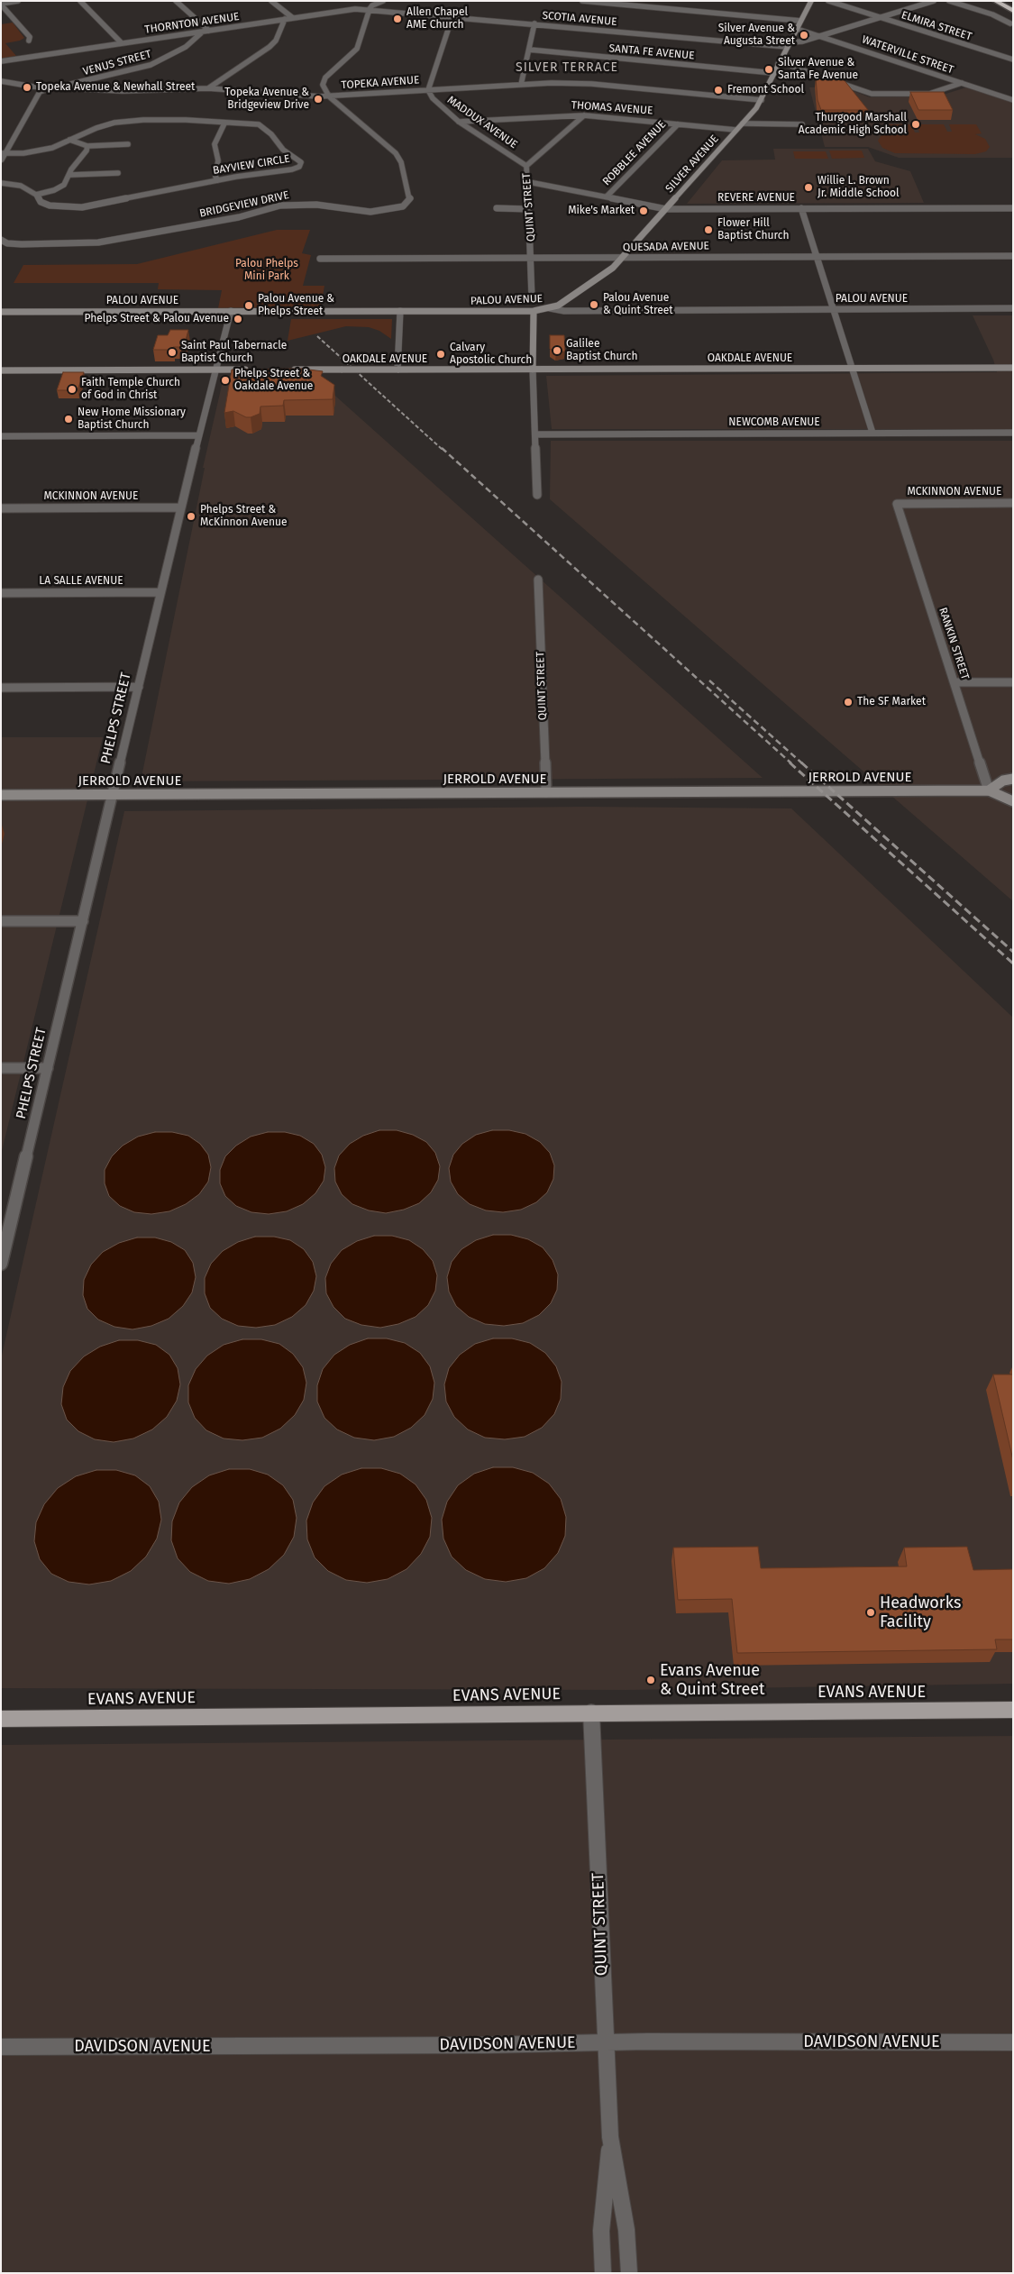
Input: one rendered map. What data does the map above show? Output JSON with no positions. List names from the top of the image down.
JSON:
{
  "streets": {
    "main road": ["EVANS AVENUE"],
    "street": [
      "SCOTIA AVENUE",
      "THORNTON AVENUE",
      "ELMIRA STREET",
      "SANTA FE AVENUE",
      "WATERVILLE STREET",
      "VENUS STREET",
      "TOPEKA AVENUE",
      "THOMAS AVENUE",
      "MADDUX AVENUE",
      "ROBBLEE AVENUE",
      "SILVER AVENUE",
      "BAYVIEW CIRCLE",
      "REVERE AVENUE",
      "BRIDGEVIEW DRIVE",
      "QUINT STREET",
      "QUESADA AVENUE",
      "PALOU AVENUE",
      "OAKDALE AVENUE",
      "NEWCOMB AVENUE",
      "MCKINNON AVENUE",
      "LA SALLE AVENUE",
      "RANKIN STREET",
      "PHELPS STREET",
      "JERROLD AVENUE",
      "DAVIDSON AVENUE"
    ]
  },
  "crossings": [
    ["SCOTIA AVENUE", "THORNTON AVENUE"],
    ["SCOTIA AVENUE", "ELMIRA STREET"],
    ["SCOTIA AVENUE", "WATERVILLE STREET"],
    ["SCOTIA AVENUE", "SILVER AVENUE"],
    ["THORNTON AVENUE", "VENUS STREET"],
    ["SANTA FE AVENUE", "SILVER AVENUE"],
    ["WATERVILLE STREET", "SILVER AVENUE"],
    ["VENUS STREET", "TOPEKA AVENUE"],
    ["TOPEKA AVENUE", "MADDUX AVENUE"],
    ["TOPEKA AVENUE", "SILVER AVENUE"],
    ["TOPEKA AVENUE", "BRIDGEVIEW DRIVE"],
    ["THOMAS AVENUE", "MADDUX AVENUE"],
    ["THOMAS AVENUE", "ROBBLEE AVENUE"],
    ["THOMAS AVENUE", "SILVER AVENUE"],
    ["THOMAS AVENUE", "QUINT STREET"],
    ["MADDUX AVENUE", "QUINT STREET"],
    ["ROBBLEE AVENUE", "REVERE AVENUE"],
    ["SILVER AVENUE", "REVERE AVENUE"],
    ["SILVER AVENUE", "QUESADA AVENUE"],
    ["SILVER AVENUE", "PALOU AVENUE"],
    ["REVERE AVENUE", "QUINT STREET"],
    ["QUINT STREET", "QUESADA AVENUE"],
    ["QUINT STREET", "JERROLD AVENUE"],
    ["QUINT STREET", "EVANS AVENUE"],
    ["QUINT STREET", "DAVIDSON AVENUE"],
    ["PALOU AVENUE", "PHELPS STREET"],
    ["MCKINNON AVENUE", "RANKIN STREET"],
    ["MCKINNON AVENUE", "PHELPS STREET"],
    ["LA SALLE AVENUE", "PHELPS STREET"],
    ["RANKIN STREET", "JERROLD AVENUE"],
    ["PHELPS STREET", "JERROLD AVENUE"]
  ],
  "districts": ["SILVER TERRACE"],
  "parks": ["Palou Phelps Mini Park"],
  "places": [
    "Allen Chapel AME Church",
    "Silver Avenue & Augusta Street",
    "Silver Avenue & Santa Fe Avenue",
    "Topeka Avenue & Newhall Street",
    "Fremont School",
    "Topeka Avenue & Bridgeview Drive",
    "Thurgood Marshall Academic High School",
    "Willie L. Brown Jr. Middle School",
    "Mike's Market",
    "Flower Hill Baptist Church",
    "Palou Avenue & Quint Street",
    "Palou Avenue & Phelps Street",
    "Phelps Street & Palou Avenue",
    "Galilee Baptist Church",
    "Saint Paul Tabernacle Baptist Church",
    "Calvary Apostolic Church",
    "Phelps Street & Oakdale Avenue",
    "Faith Temple Church of God in Christ",
    "New Home Missionary Baptist Church",
    "Phelps Street & McKinnon Avenue",
    "The SF Market",
    "Headworks Facility",
    "Evans Avenue & Quint Street"
  ]
}
